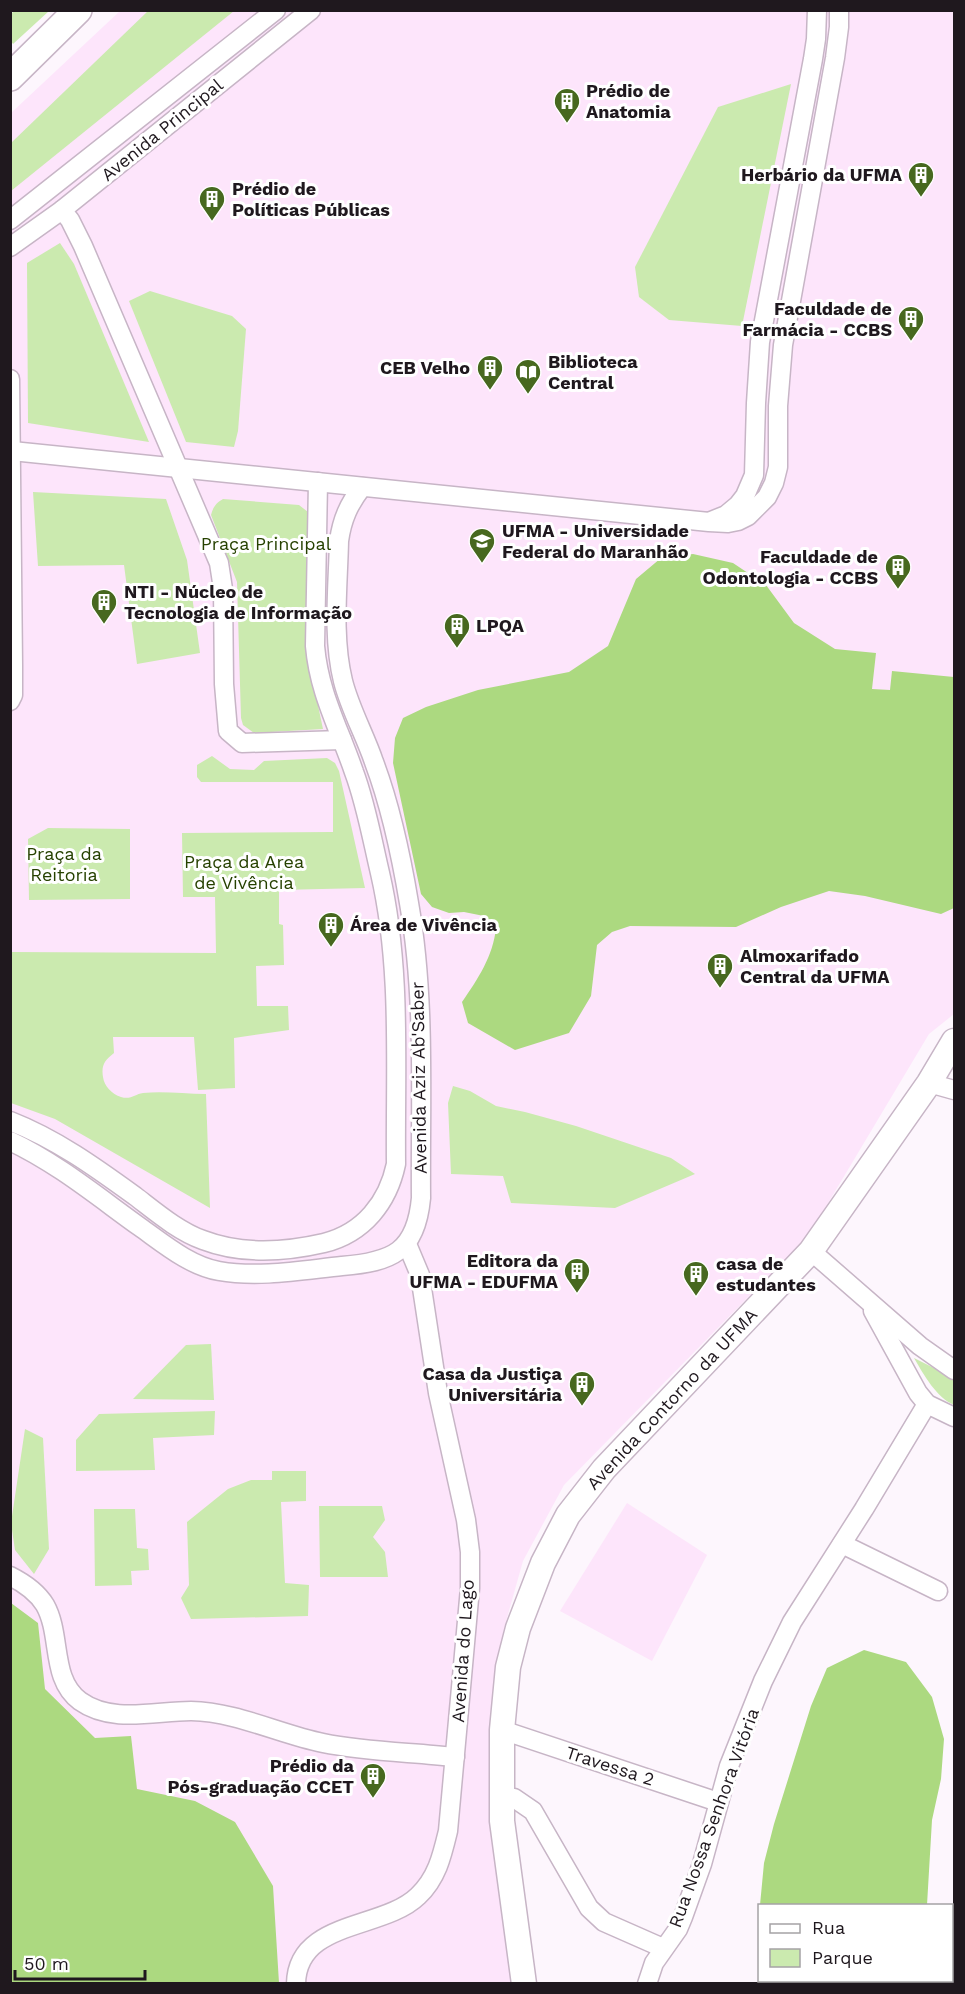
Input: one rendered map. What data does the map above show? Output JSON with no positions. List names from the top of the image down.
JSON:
{
  "streets": {
    "main road": ["Avenida Contorno da UFMA"],
    "street": [
      "Avenida Principal",
      "Avenida Aziz Ab'Saber",
      "Avenida do Lago",
      "Travessa 2",
      "Rua Nossa Senhora Vitória"
    ]
  },
  "crossings": [
    ["Avenida Aziz Ab'Saber", "Avenida do Lago"],
    ["Avenida Contorno da UFMA", "Travessa 2"],
    ["Travessa 2", "Rua Nossa Senhora Vitória"]
  ],
  "parks": ["Praça Principal", "Praça da Reitoria", "Praça da Area de Vivência"],
  "places": {
    "building": [
      "Prédio de Anatomia",
      "Herbário da UFMA",
      "Prédio de Políticas Públicas",
      "Faculdade de Farmácia - CCBS",
      "CEB Velho",
      "Faculdade de Odontologia - CCBS",
      "NTI - Núcleo de Tecnologia de Informação",
      "LPQA",
      "Área de Vivência",
      "Almoxarifado Central da UFMA",
      "Editora da UFMA - EDUFMA",
      "casa de estudantes",
      "Casa da Justiça Universitária",
      "Prédio da Pós-graduação CCET"
    ],
    "library": ["Biblioteca Central"],
    "school or university": ["UFMA - Universidade Federal do Maranhão"]
  },
  "legend": ["Rua", "Parque"],
  "scale_bar": "50 m"
}
